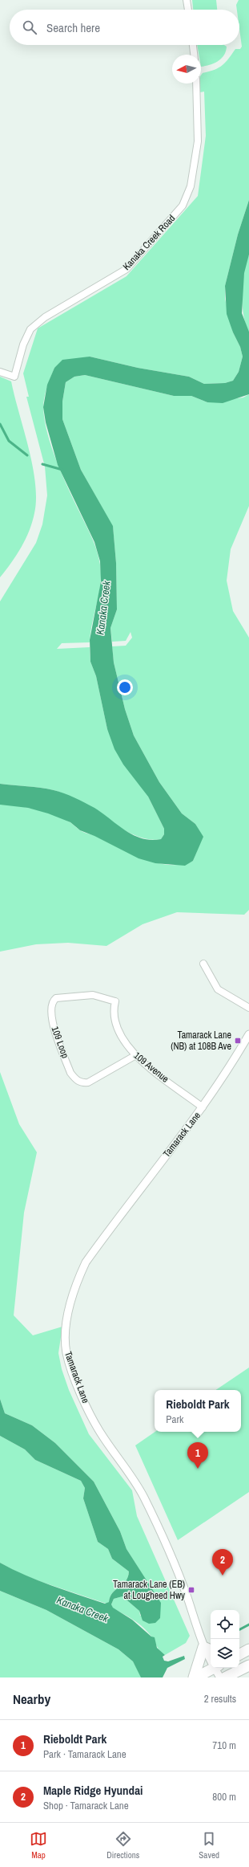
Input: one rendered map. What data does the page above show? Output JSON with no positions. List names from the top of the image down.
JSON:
{
  "streets": {
    "street": [
      "Kanaka Creek Road",
      "109 Loop",
      "109 Avenue",
      "Tamarack Lane"
    ]
  },
  "crossings": [
    ["109 Loop", "109 Avenue"],
    ["109 Avenue", "Tamarack Lane"]
  ],
  "water": ["Kanaka Creek"],
  "places": {
    "transit": ["Tamarack Lane (NB) at 108B Ave", "Tamarack Lane (EB) at Lougheed Hwy"]
  },
  "north": "left",
  "page": {
    "search": "Search here",
    "popup": ["Rieboldt Park", "Park"],
    "pins": ["1", "2"],
    "heading": ["Nearby", "2 results"],
    "list": [
      {
        "mark": "1",
        "name": "Rieboldt Park",
        "note": "Park · Tamarack Lane",
        "value": "710 m"
      },
      {
        "mark": "2",
        "name": "Maple Ridge Hyundai",
        "note": "Shop · Tamarack Lane",
        "value": "800 m"
      }
    ],
    "nav": ["Map", "Directions", "Saved"]
  }
}
